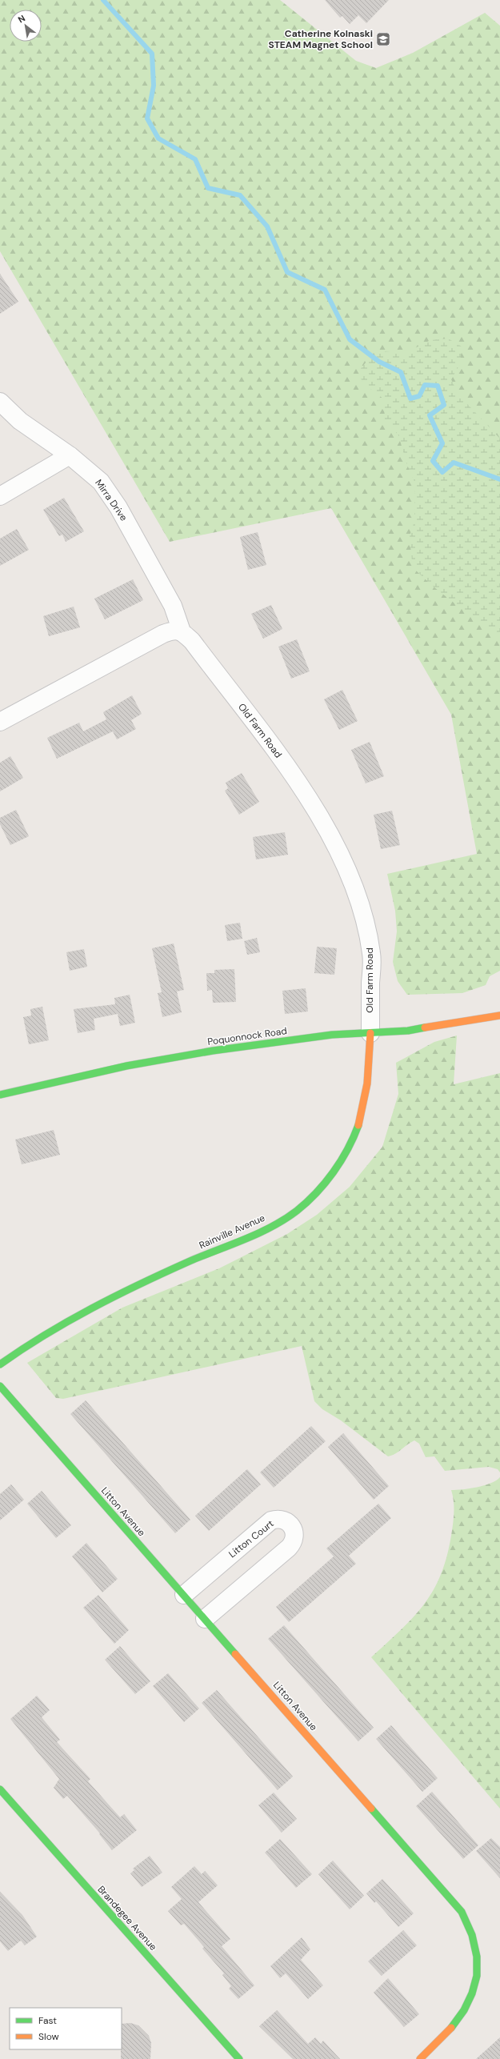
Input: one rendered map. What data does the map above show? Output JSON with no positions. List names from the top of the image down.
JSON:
{
  "streets": {
    "street": [
      "Mirra Drive",
      "Old Farm Road",
      "Poquonnock Road",
      "Rainville Avenue",
      "Litton Avenue",
      "Litton Court",
      "Brandegee Avenue"
    ]
  },
  "crossings": [
    ["Mirra Drive", "Old Farm Road"],
    ["Old Farm Road", "Poquonnock Road"],
    ["Old Farm Road", "Rainville Avenue"],
    ["Poquonnock Road", "Rainville Avenue"],
    ["Litton Avenue", "Litton Court"]
  ],
  "places": {
    "school or university": ["Catherine Kolnaski STEAM Magnet School"]
  },
  "legend": ["Fast", "Slow"],
  "north": "top left"
}
